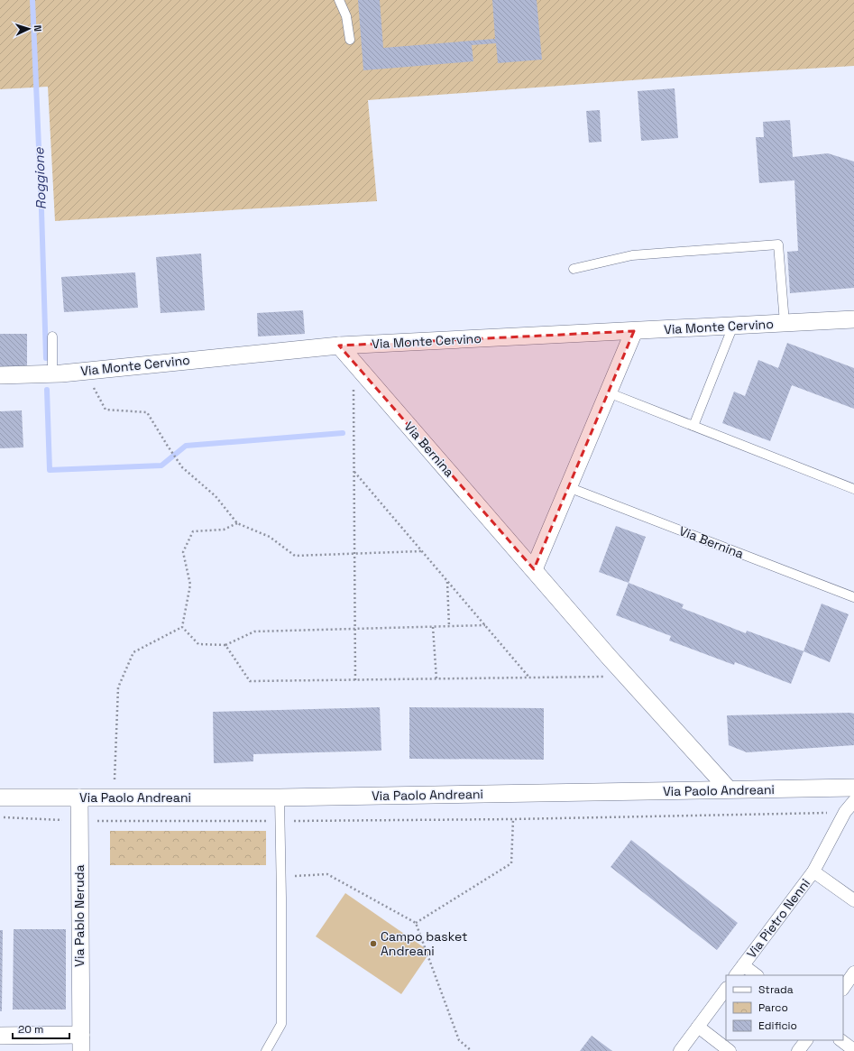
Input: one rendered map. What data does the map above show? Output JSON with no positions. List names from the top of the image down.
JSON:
{
  "streets": {
    "street": [
      "Via Monte Cervino",
      "Via Bernina",
      "Via Paolo Andreani",
      "Via Pablo Neruda",
      "Via Pietro Nenni"
    ]
  },
  "crossings": [
    ["Via Monte Cervino", "Via Bernina"],
    ["Via Bernina", "Via Paolo Andreani"],
    ["Via Paolo Andreani", "Via Pablo Neruda"]
  ],
  "water": ["Roggione"],
  "places": ["Campo basket Andreani"],
  "legend": ["Strada", "Parco", "Edificio"],
  "scale_bar": "20 m",
  "north": "right"
}
